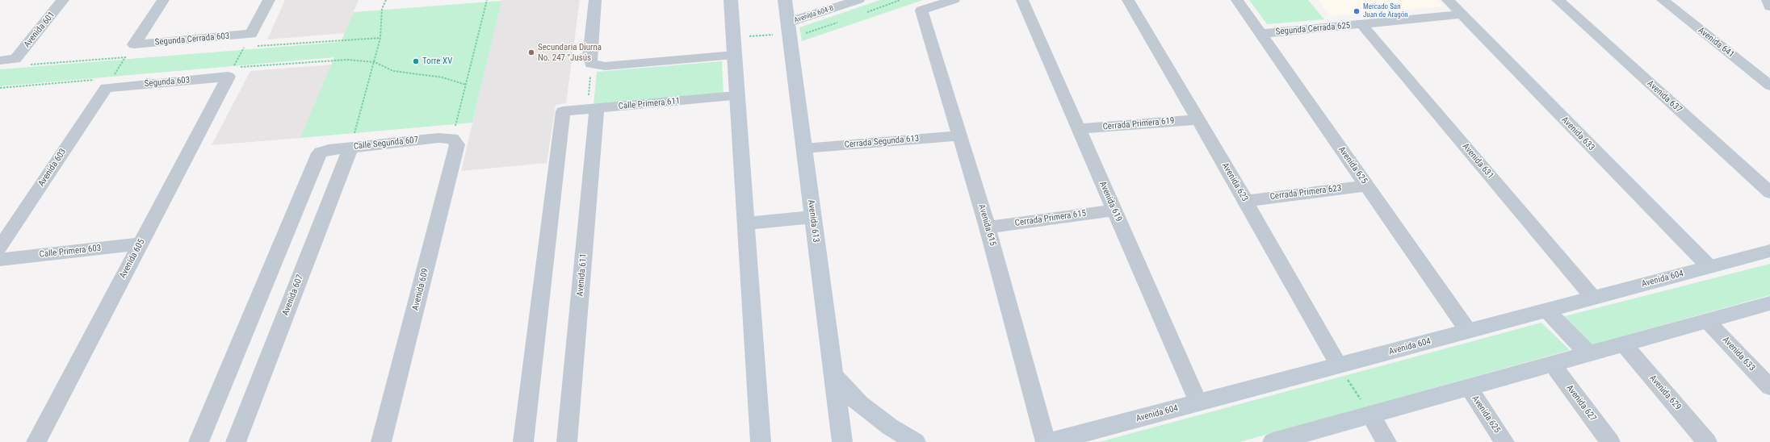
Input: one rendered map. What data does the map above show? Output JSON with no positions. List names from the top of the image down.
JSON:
{
  "streets": {
    "street": [
      "Avenida 604-B",
      "Segunda Cerrada 625",
      "Avenida 601",
      "Segunda Cerrada 603",
      "Avenida 641",
      "Segunda 603",
      "Avenida 637",
      "Calle Primera 611",
      "Cerrada Primera 619",
      "Avenida 633",
      "Cerrada Segunda 613",
      "Calle Segunda 607",
      "Avenida 631",
      "Avenida 625",
      "Avenida 603",
      "Avenida 623",
      "Cerrada Primera 623",
      "Avenida 619",
      "Cerrada Primera 615",
      "Avenida 613",
      "Avenida 615",
      "Calle Primera 603",
      "Avenida 605",
      "Avenida 611",
      "Avenida 604",
      "Avenida 609",
      "Avenida 607",
      "Avenida 629",
      "Avenida 627"
    ]
  },
  "crossings": [
    ["Avenida 604-B", "Avenida 613"],
    ["Segunda Cerrada 625", "Avenida 633"],
    ["Segunda Cerrada 625", "Avenida 631"],
    ["Segunda Cerrada 625", "Avenida 625"],
    ["Segunda 603", "Avenida 603"],
    ["Segunda 603", "Avenida 605"],
    ["Calle Primera 611", "Avenida 611"],
    ["Cerrada Primera 619", "Avenida 623"],
    ["Cerrada Primera 619", "Avenida 619"],
    ["Avenida 633", "Avenida 604"],
    ["Cerrada Segunda 613", "Avenida 613"],
    ["Cerrada Segunda 613", "Avenida 615"],
    ["Calle Segunda 607", "Avenida 609"],
    ["Calle Segunda 607", "Avenida 607"],
    ["Avenida 631", "Avenida 604"],
    ["Avenida 625", "Cerrada Primera 623"],
    ["Avenida 625", "Avenida 604"],
    ["Avenida 623", "Cerrada Primera 623"],
    ["Avenida 623", "Avenida 604"],
    ["Avenida 619", "Cerrada Primera 615"],
    ["Avenida 619", "Avenida 604"],
    ["Cerrada Primera 615", "Avenida 615"],
    ["Calle Primera 603", "Avenida 605"]
  ],
  "places": ["Mercado San Juan de Aragón", "Secundaria Diurna No. 247 \"Jusús", "Torre XV"]
}
